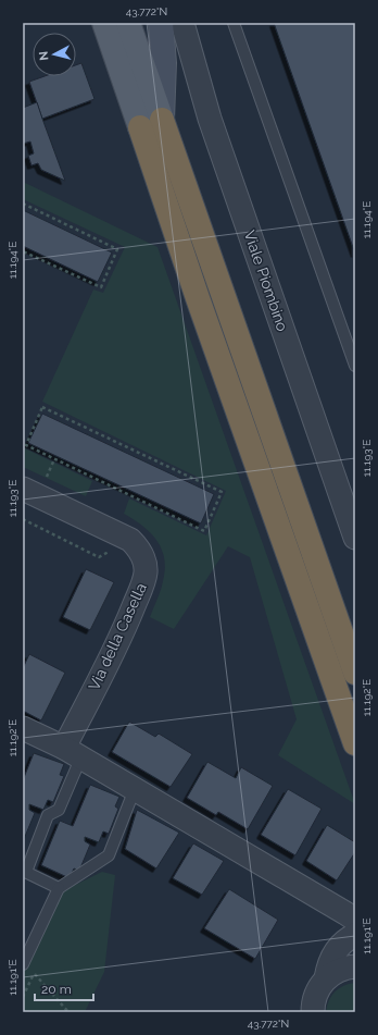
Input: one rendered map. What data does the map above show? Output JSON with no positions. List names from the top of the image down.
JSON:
{
  "streets": {
    "street": ["Viale Piombino", "Via della Casella"]
  },
  "scale_bar": "20 m",
  "north": "left",
  "coordinates": [
    "43.772°N",
    "11.194°E",
    "11.193°E",
    "11.192°E",
    "11.191°E"
  ]
}
